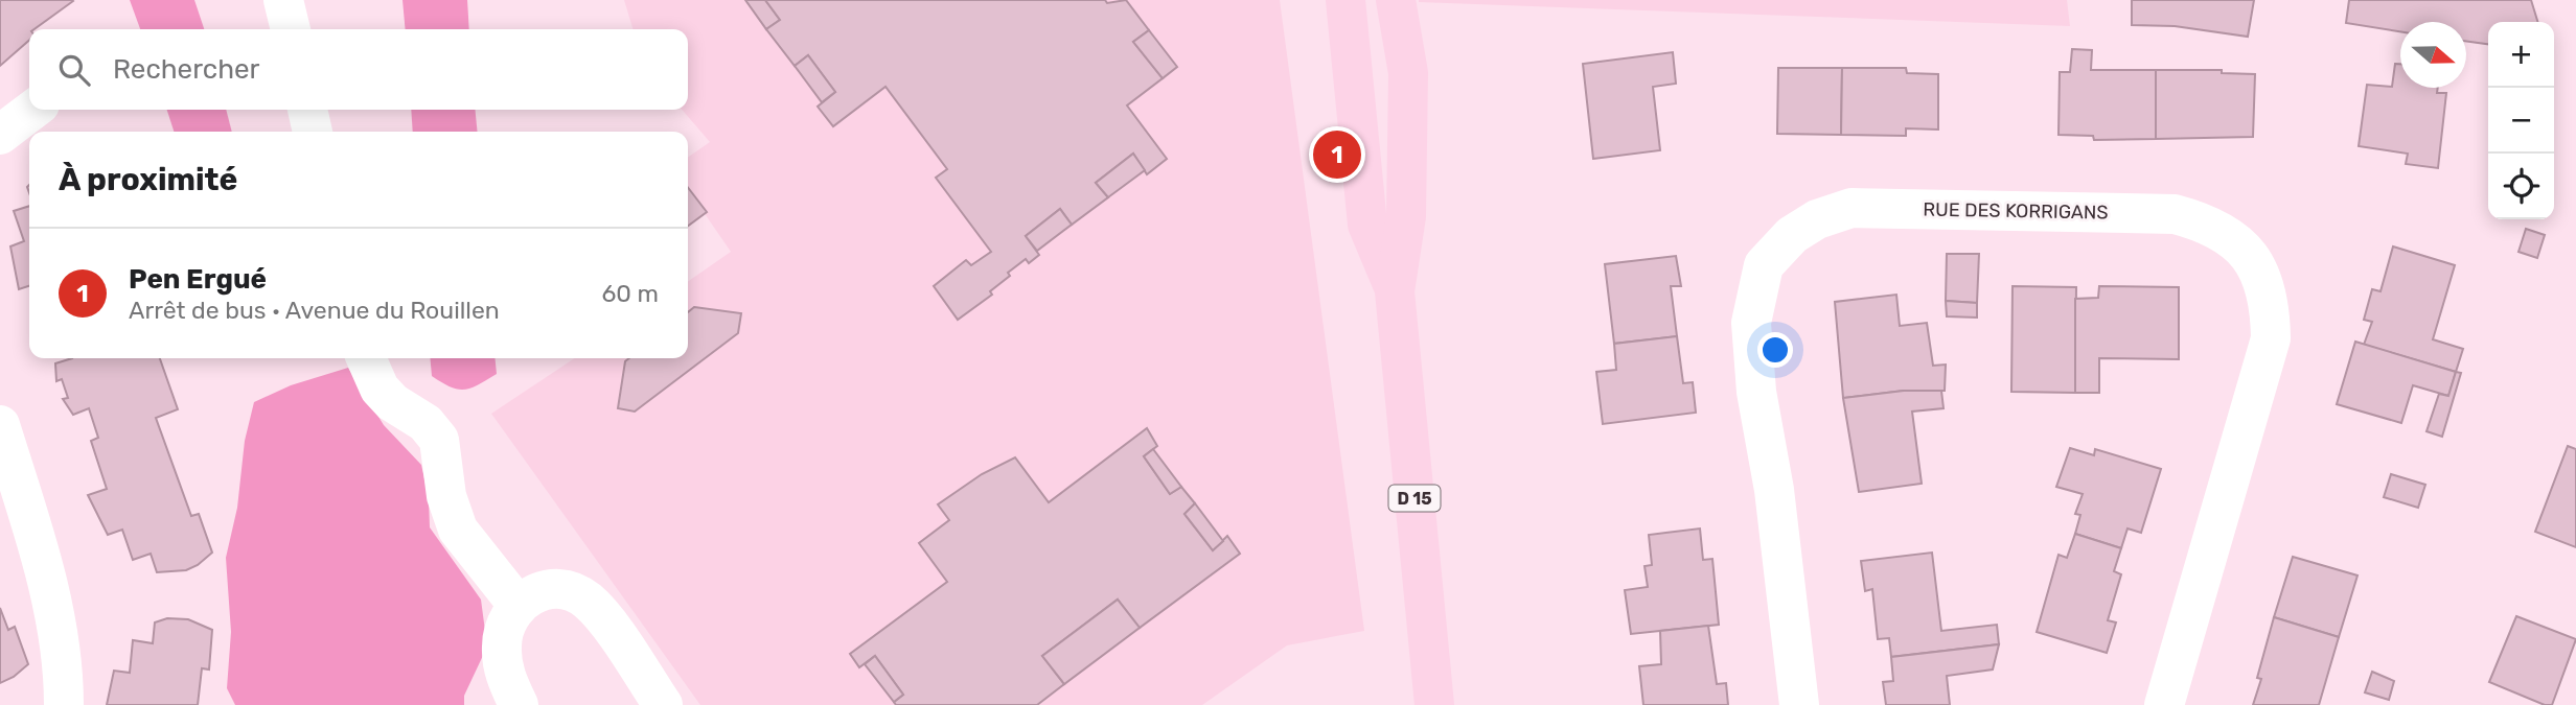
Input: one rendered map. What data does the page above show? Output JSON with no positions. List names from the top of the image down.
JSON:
{
  "streets": {
    "main road": ["D 15"],
    "street": ["RUE DES KORRIGANS"]
  },
  "north": "right",
  "page": {
    "map_buttons": ["+", "−"],
    "search": "Rechercher",
    "pins": "1",
    "heading": "À proximité",
    "list": [
      {
        "mark": "1",
        "name": "Pen Ergué",
        "note": "Arrêt de bus · Avenue du Rouillen",
        "value": "60 m"
      }
    ]
  }
}
